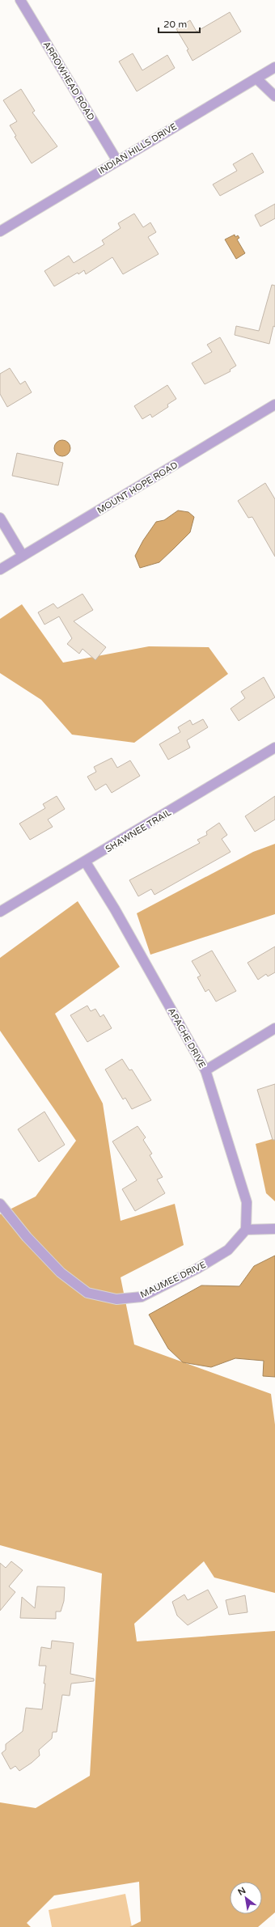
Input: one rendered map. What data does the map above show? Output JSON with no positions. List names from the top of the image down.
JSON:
{
  "streets": {
    "street": [
      "ARROWHEAD ROAD",
      "INDIAN HILLS DRIVE",
      "MOUNT HOPE ROAD",
      "SHAWNEE TRAIL",
      "APACHE DRIVE",
      "MAUMEE DRIVE"
    ]
  },
  "crossings": [
    ["ARROWHEAD ROAD", "INDIAN HILLS DRIVE"],
    ["SHAWNEE TRAIL", "APACHE DRIVE"],
    ["APACHE DRIVE", "MAUMEE DRIVE"]
  ],
  "scale_bar": "20 m",
  "north": "top left"
}
